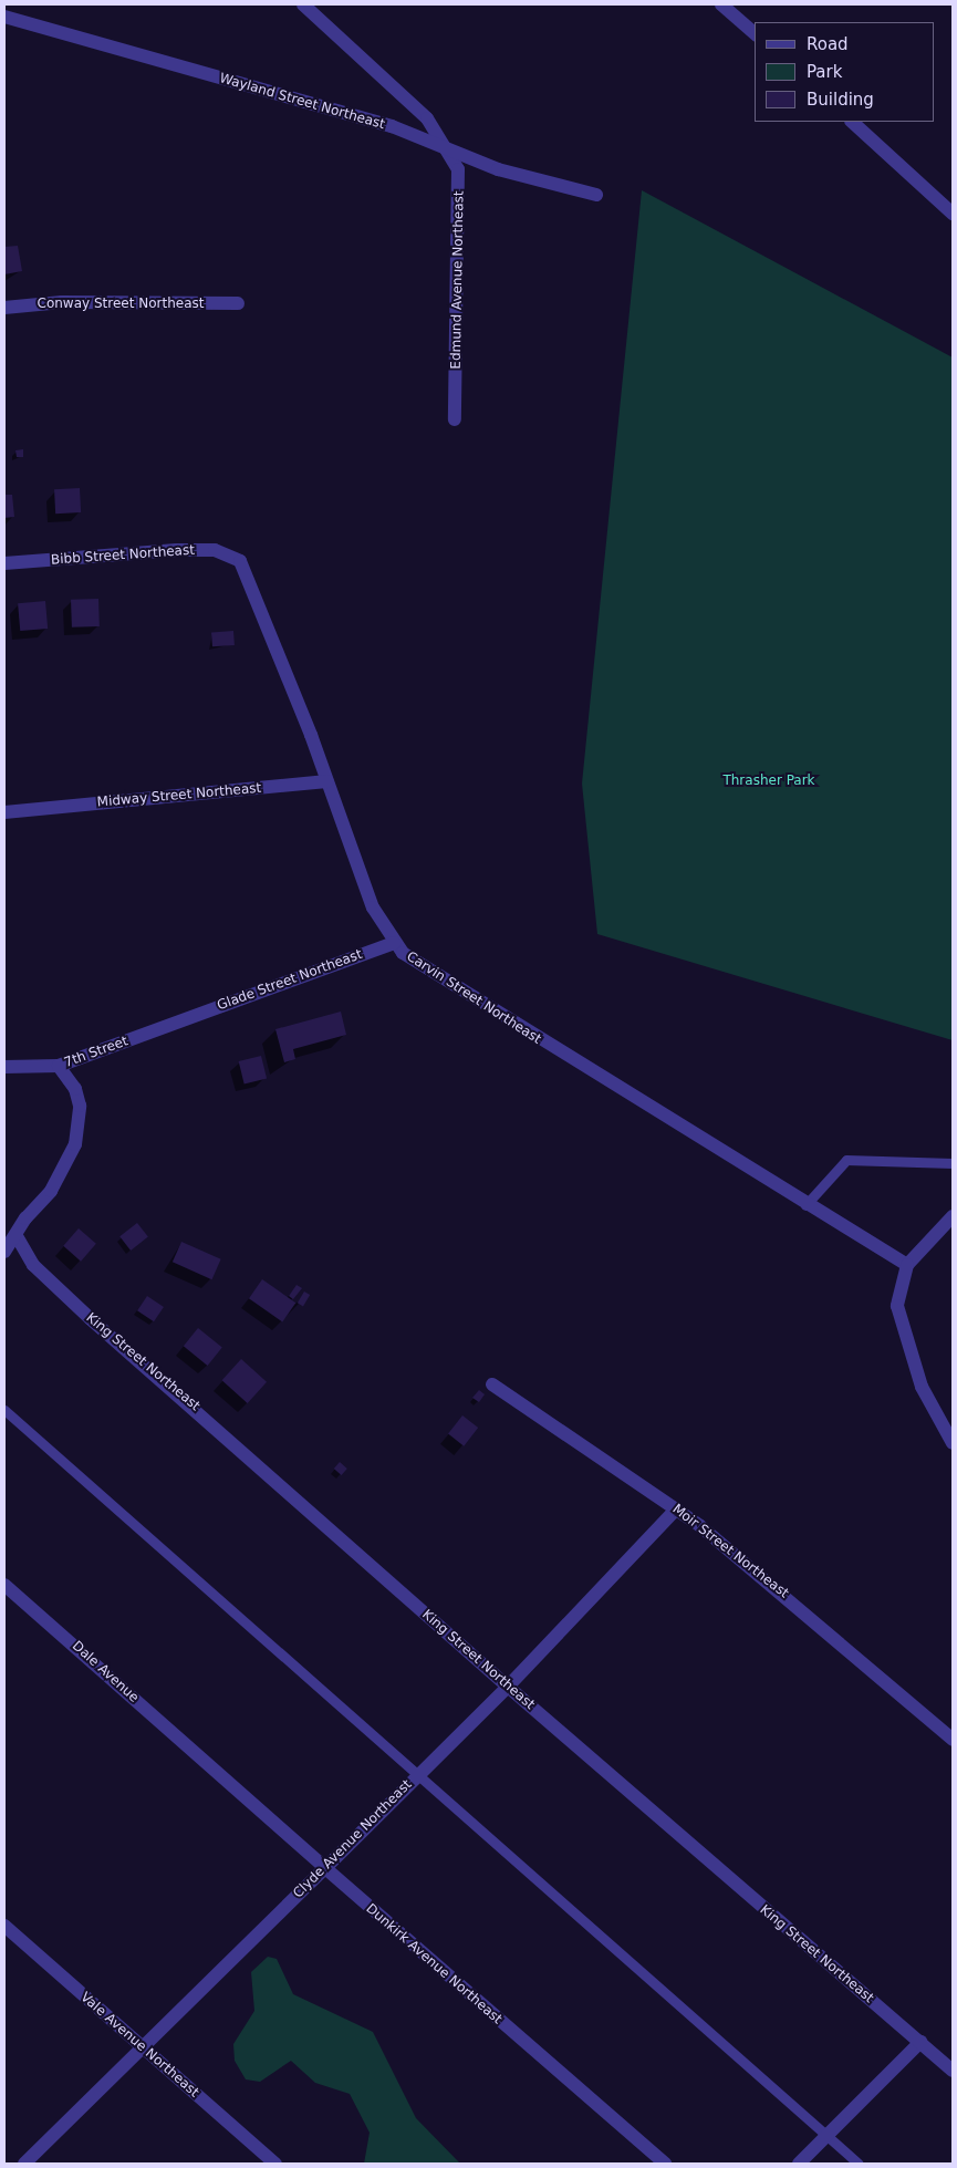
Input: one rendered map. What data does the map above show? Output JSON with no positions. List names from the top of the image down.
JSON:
{
  "streets": {
    "street": [
      "Wayland Street Northeast",
      "Edmund Avenue Northeast",
      "Conway Street Northeast",
      "Bibb Street Northeast",
      "Midway Street Northeast",
      "Glade Street Northeast",
      "Carvin Street Northeast",
      "7th Street",
      "King Street Northeast",
      "Moir Street Northeast",
      "Dale Avenue",
      "Clyde Avenue Northeast",
      "Dunkirk Avenue Northeast",
      "Vale Avenue Northeast"
    ]
  },
  "crossings": [
    ["Wayland Street Northeast", "Edmund Avenue Northeast"],
    ["Bibb Street Northeast", "Carvin Street Northeast"],
    ["Midway Street Northeast", "Carvin Street Northeast"],
    ["Glade Street Northeast", "Carvin Street Northeast"],
    ["Glade Street Northeast", "7th Street"],
    ["King Street Northeast", "Clyde Avenue Northeast"],
    ["Moir Street Northeast", "Clyde Avenue Northeast"],
    ["Dale Avenue", "Dunkirk Avenue Northeast"],
    ["Clyde Avenue Northeast", "Dunkirk Avenue Northeast"],
    ["Clyde Avenue Northeast", "Vale Avenue Northeast"]
  ],
  "parks": ["Thrasher Park"],
  "legend": ["Road", "Park", "Building"]
}
